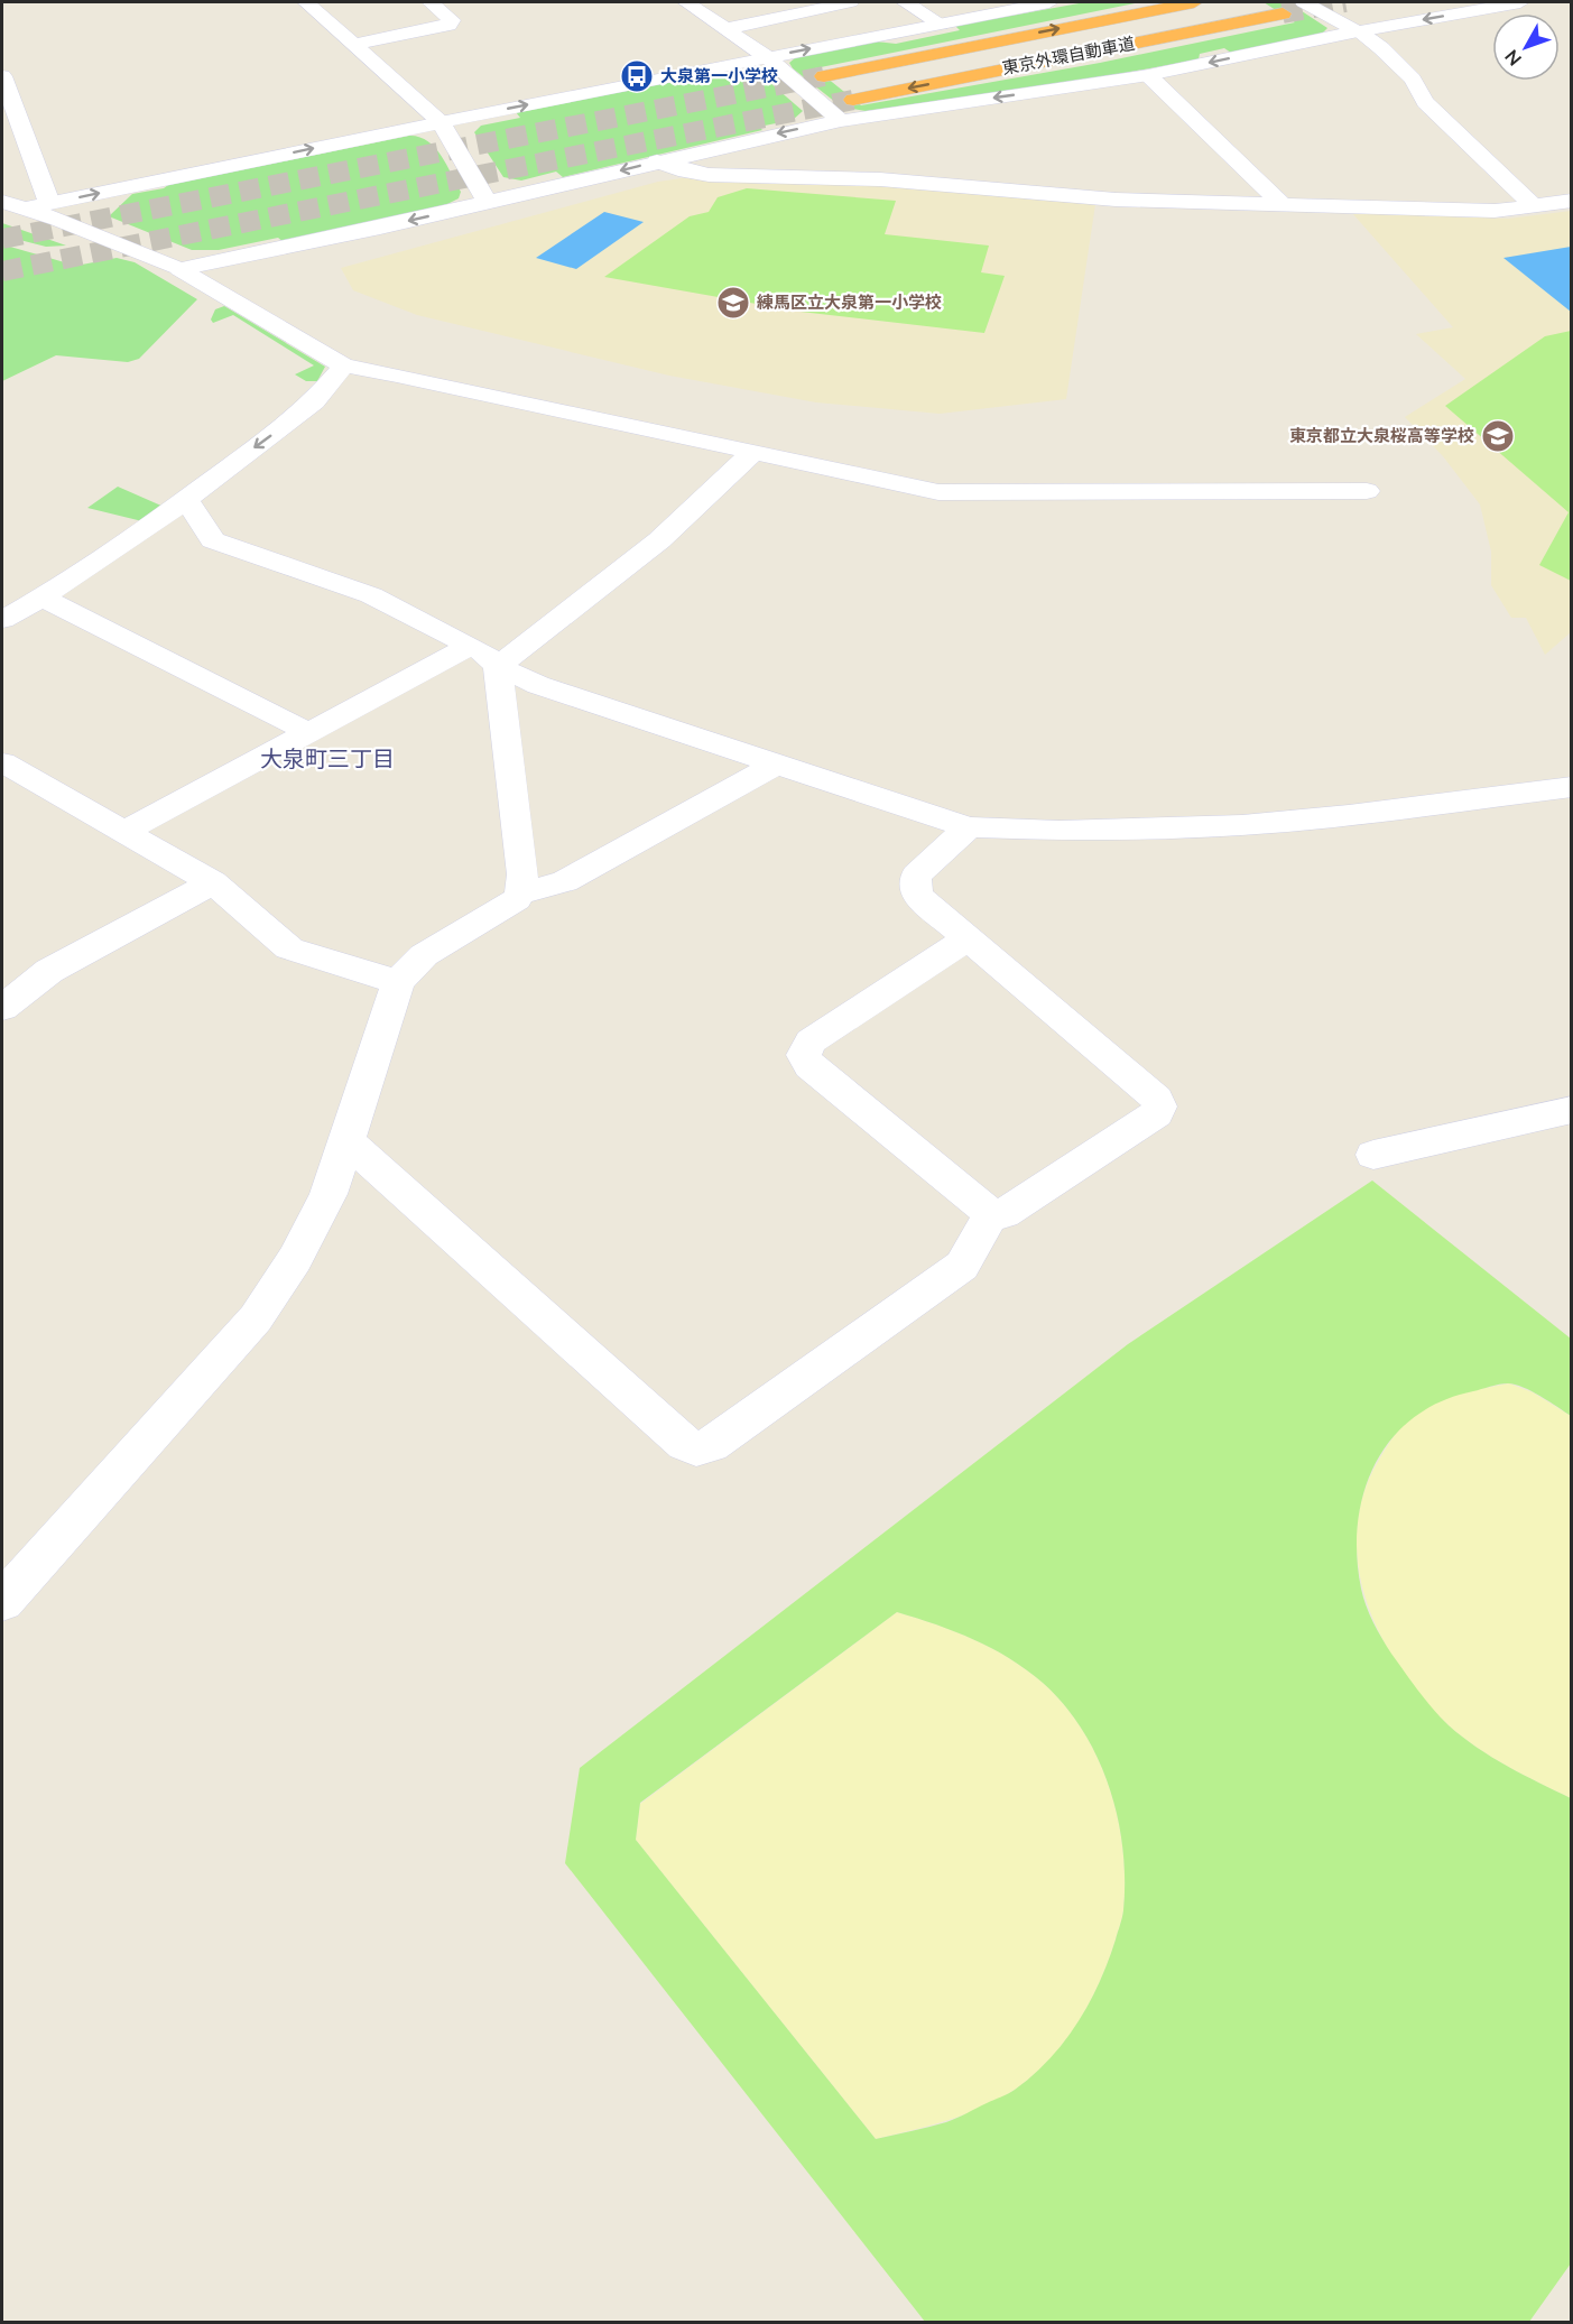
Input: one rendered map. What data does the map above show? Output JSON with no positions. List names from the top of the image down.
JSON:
{
  "streets": {
    "highway": ["東京外環自動車道"]
  },
  "districts": ["大泉町三丁目"],
  "places": {
    "bus stop": ["大泉第一小学校"],
    "school or university": ["練馬区立大泉第一小学校", "東京都立大泉桜高等学校"]
  },
  "north": "bottom left"
}
